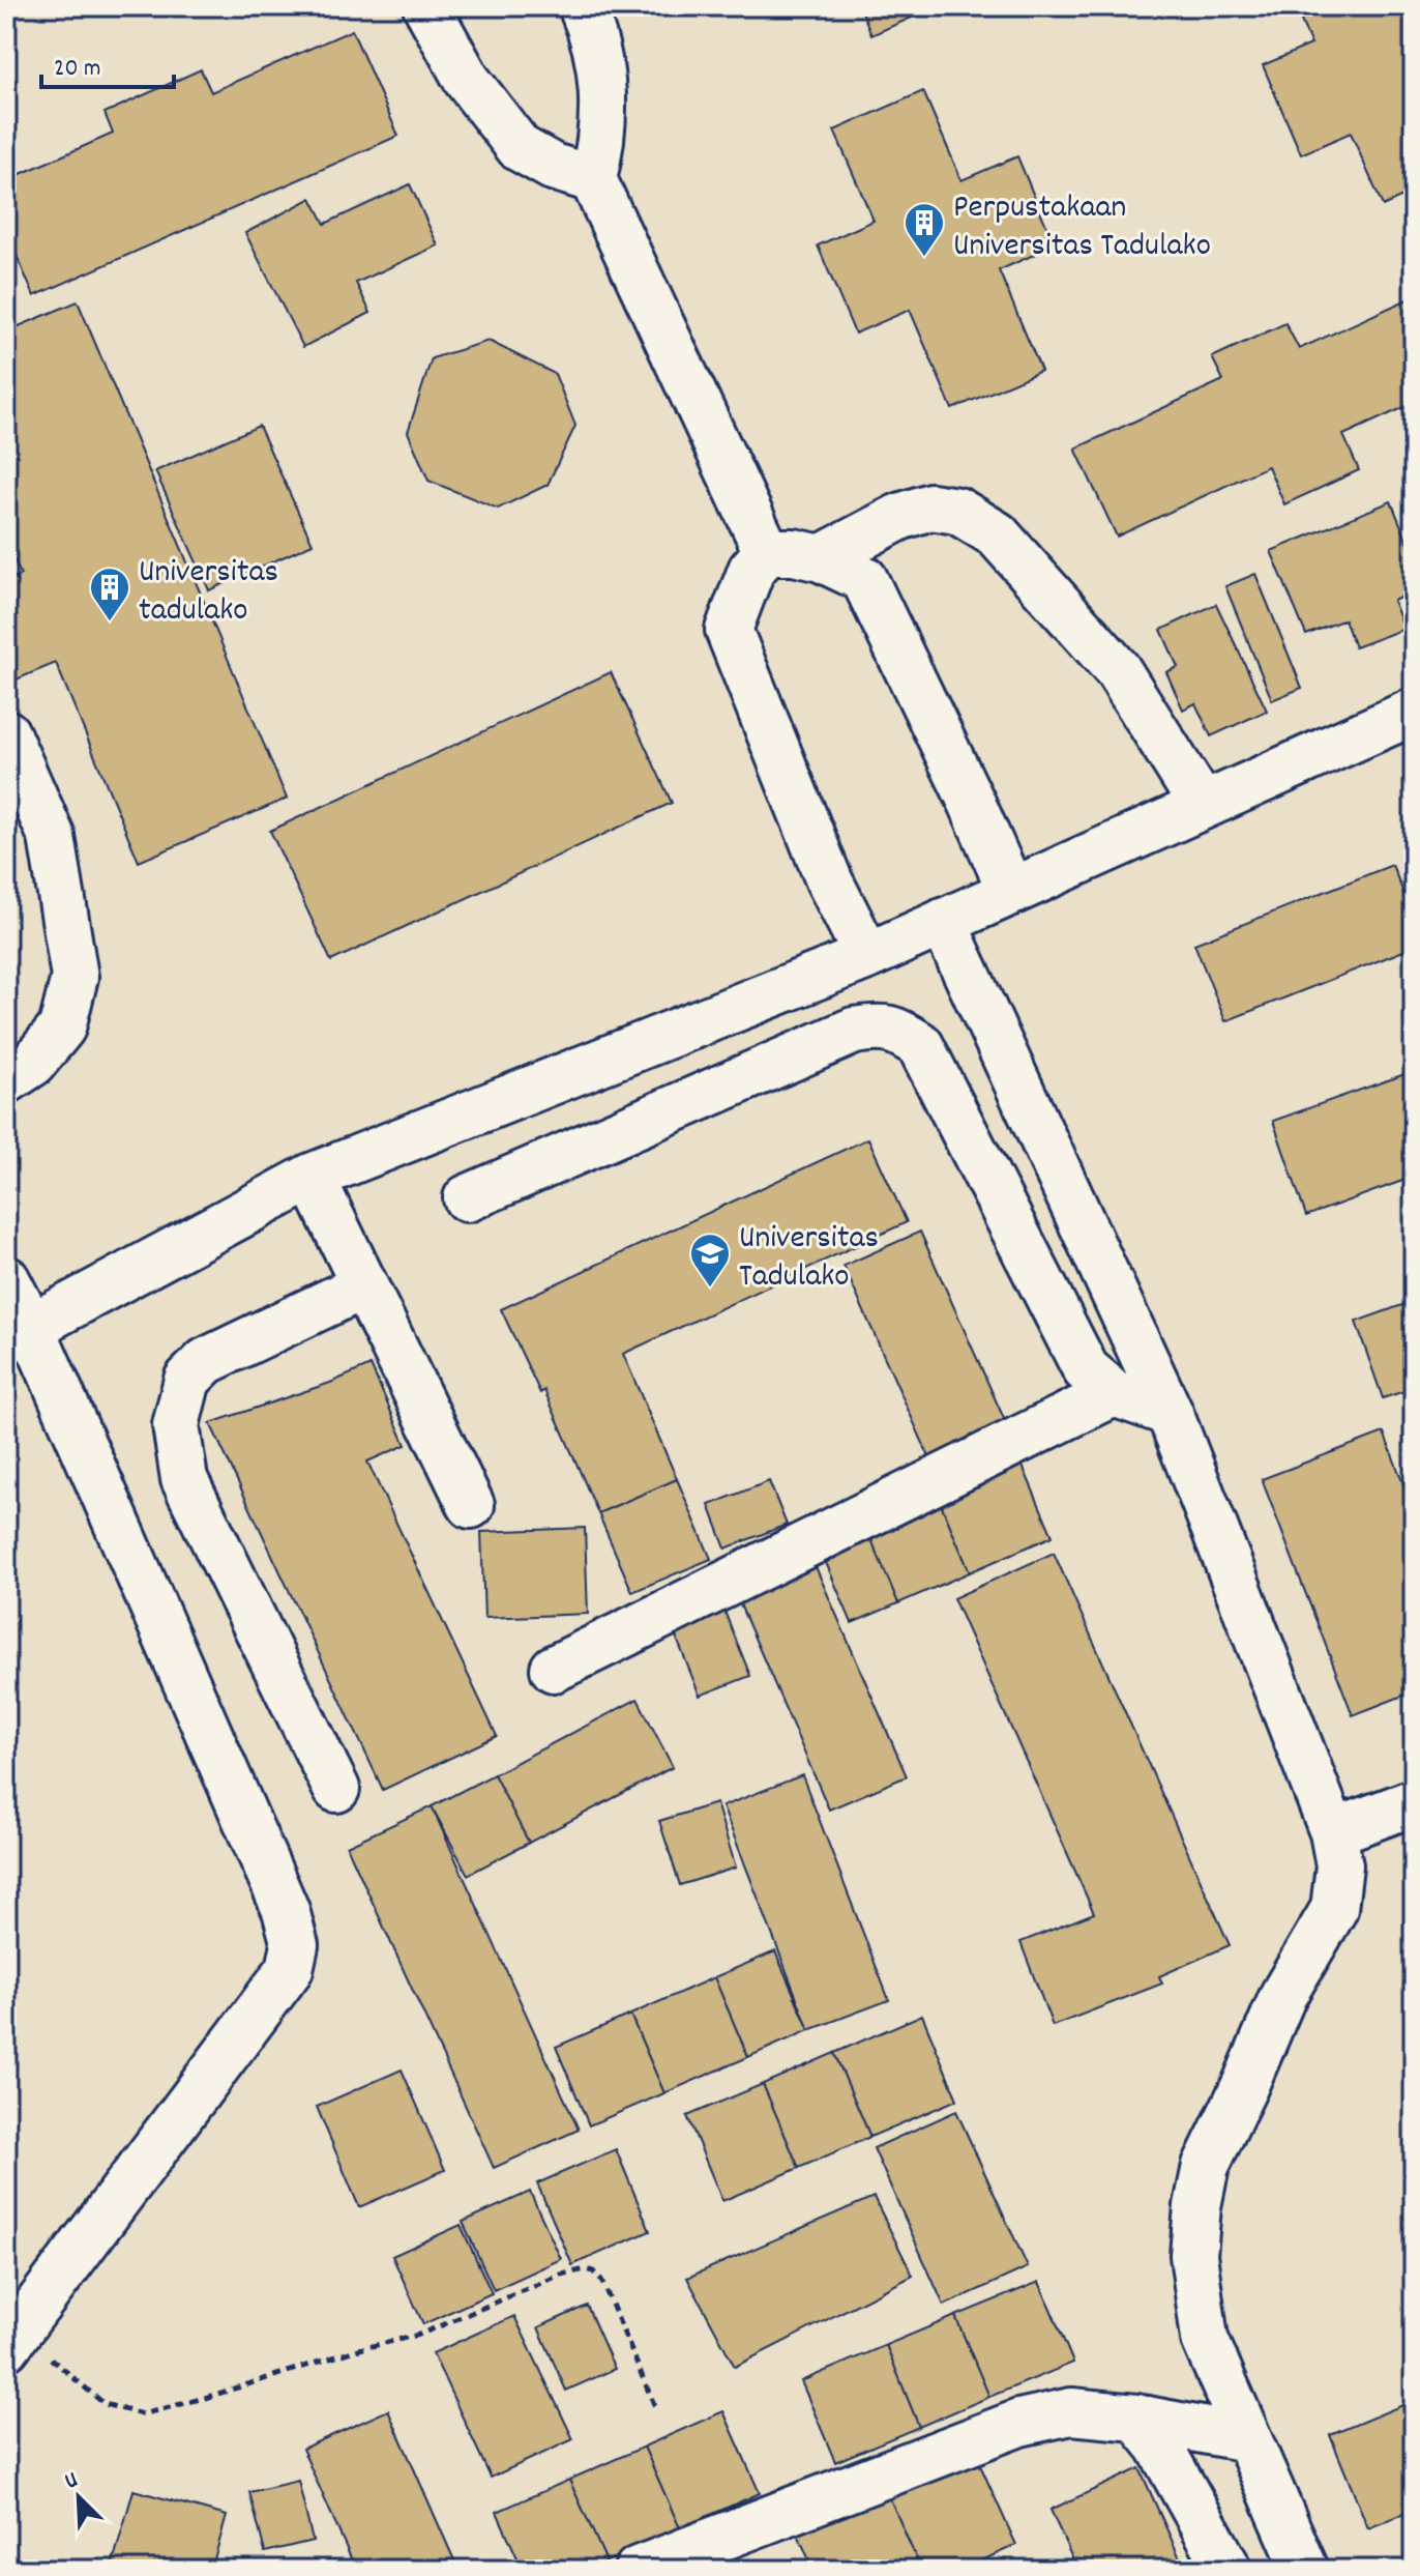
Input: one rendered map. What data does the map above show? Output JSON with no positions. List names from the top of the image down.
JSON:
{
  "places": {
    "building": ["Perpustakaan Universitas Tadulako", "Universitas tadulako"],
    "school or university": ["Universitas Tadulako"]
  },
  "scale_bar": "20 m",
  "north": "top left"
}
